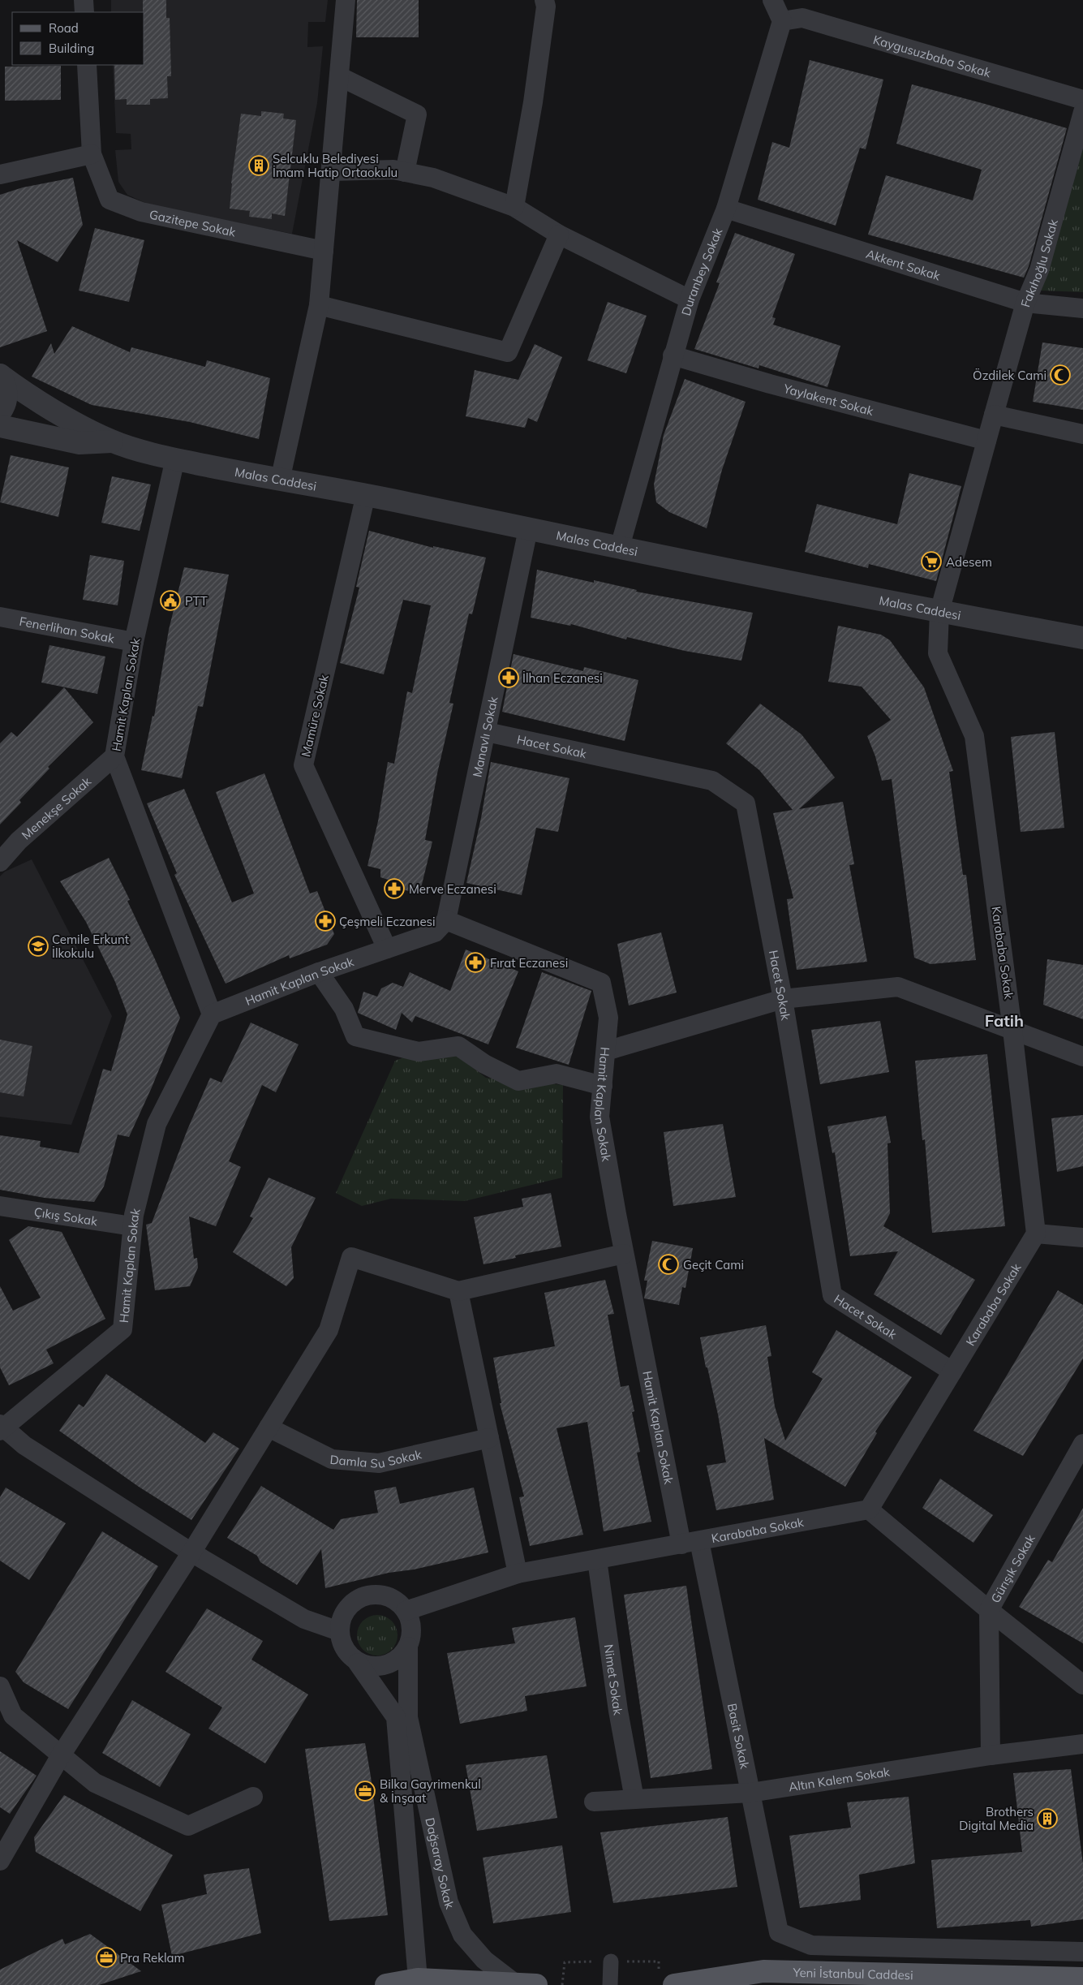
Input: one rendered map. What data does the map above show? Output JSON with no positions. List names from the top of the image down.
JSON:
{
  "streets": {
    "main road": ["Yeni İstanbul Caddesi"],
    "street": [
      "Kaygusuzbaba Sokak",
      "Gazitepe Sokak",
      "Fakıhoğlu Sokak",
      "Akkent Sokak",
      "Duranbey Sokak",
      "Yaylakent Sokak",
      "Malas Caddesi",
      "Fenerlihan Sokak",
      "Hamit Kaplan Sokak",
      "Mamüre Sokak",
      "Manavlı Sokak",
      "Hacet Sokak",
      "Menekşe Sokak",
      "Karababa Sokak",
      "Çıkış Sokak",
      "Damla Su Sokak",
      "Gürışık Sokak",
      "Nimet Sokak",
      "Basit Sokak",
      "Altın Kalem Sokak",
      "Dağsaray Sokak"
    ]
  },
  "crossings": [
    ["Kaygusuzbaba Sokak", "Duranbey Sokak"],
    ["Fakıhoğlu Sokak", "Akkent Sokak"],
    ["Fakıhoğlu Sokak", "Yaylakent Sokak"],
    ["Fakıhoğlu Sokak", "Karababa Sokak"],
    ["Akkent Sokak", "Duranbey Sokak"],
    ["Duranbey Sokak", "Yaylakent Sokak"],
    ["Duranbey Sokak", "Malas Caddesi"],
    ["Yaylakent Sokak", "Karababa Sokak"],
    ["Malas Caddesi", "Hamit Kaplan Sokak"],
    ["Malas Caddesi", "Mamüre Sokak"],
    ["Malas Caddesi", "Manavlı Sokak"],
    ["Malas Caddesi", "Karababa Sokak"],
    ["Fenerlihan Sokak", "Hamit Kaplan Sokak"],
    ["Hamit Kaplan Sokak", "Mamüre Sokak"],
    ["Hamit Kaplan Sokak", "Manavlı Sokak"],
    ["Hamit Kaplan Sokak", "Menekşe Sokak"],
    ["Hamit Kaplan Sokak", "Karababa Sokak"],
    ["Hamit Kaplan Sokak", "Çıkış Sokak"],
    ["Hamit Kaplan Sokak", "Basit Sokak"],
    ["Manavlı Sokak", "Hacet Sokak"],
    ["Hacet Sokak", "Karababa Sokak"],
    ["Karababa Sokak", "Nimet Sokak"],
    ["Karababa Sokak", "Basit Sokak"],
    ["Karababa Sokak", "Dağsaray Sokak"],
    ["Gürışık Sokak", "Altın Kalem Sokak"],
    ["Nimet Sokak", "Altın Kalem Sokak"],
    ["Basit Sokak", "Altın Kalem Sokak"]
  ],
  "districts": ["Fatih"],
  "places": {
    "building": ["Selcuklu Belediyesi İmam Hatip Ortaokulu", "Brothers Digital Media"],
    "mosque": ["Özdilek Cami", "Geçit Cami"],
    "supermarket": ["Adesem"],
    "public building": ["PTT"],
    "pharmacy": [
      "İlhan Eczanesi",
      "Merve Eczanesi",
      "Çeşmeli Eczanesi",
      "Fırat Eczanesi"
    ],
    "school or university": ["Cemile Erkunt İlkokulu"],
    "office": ["Bilka Gayrimenkul & İnşaat", "Pra Reklam"]
  },
  "legend": ["Road", "Building"]
}
